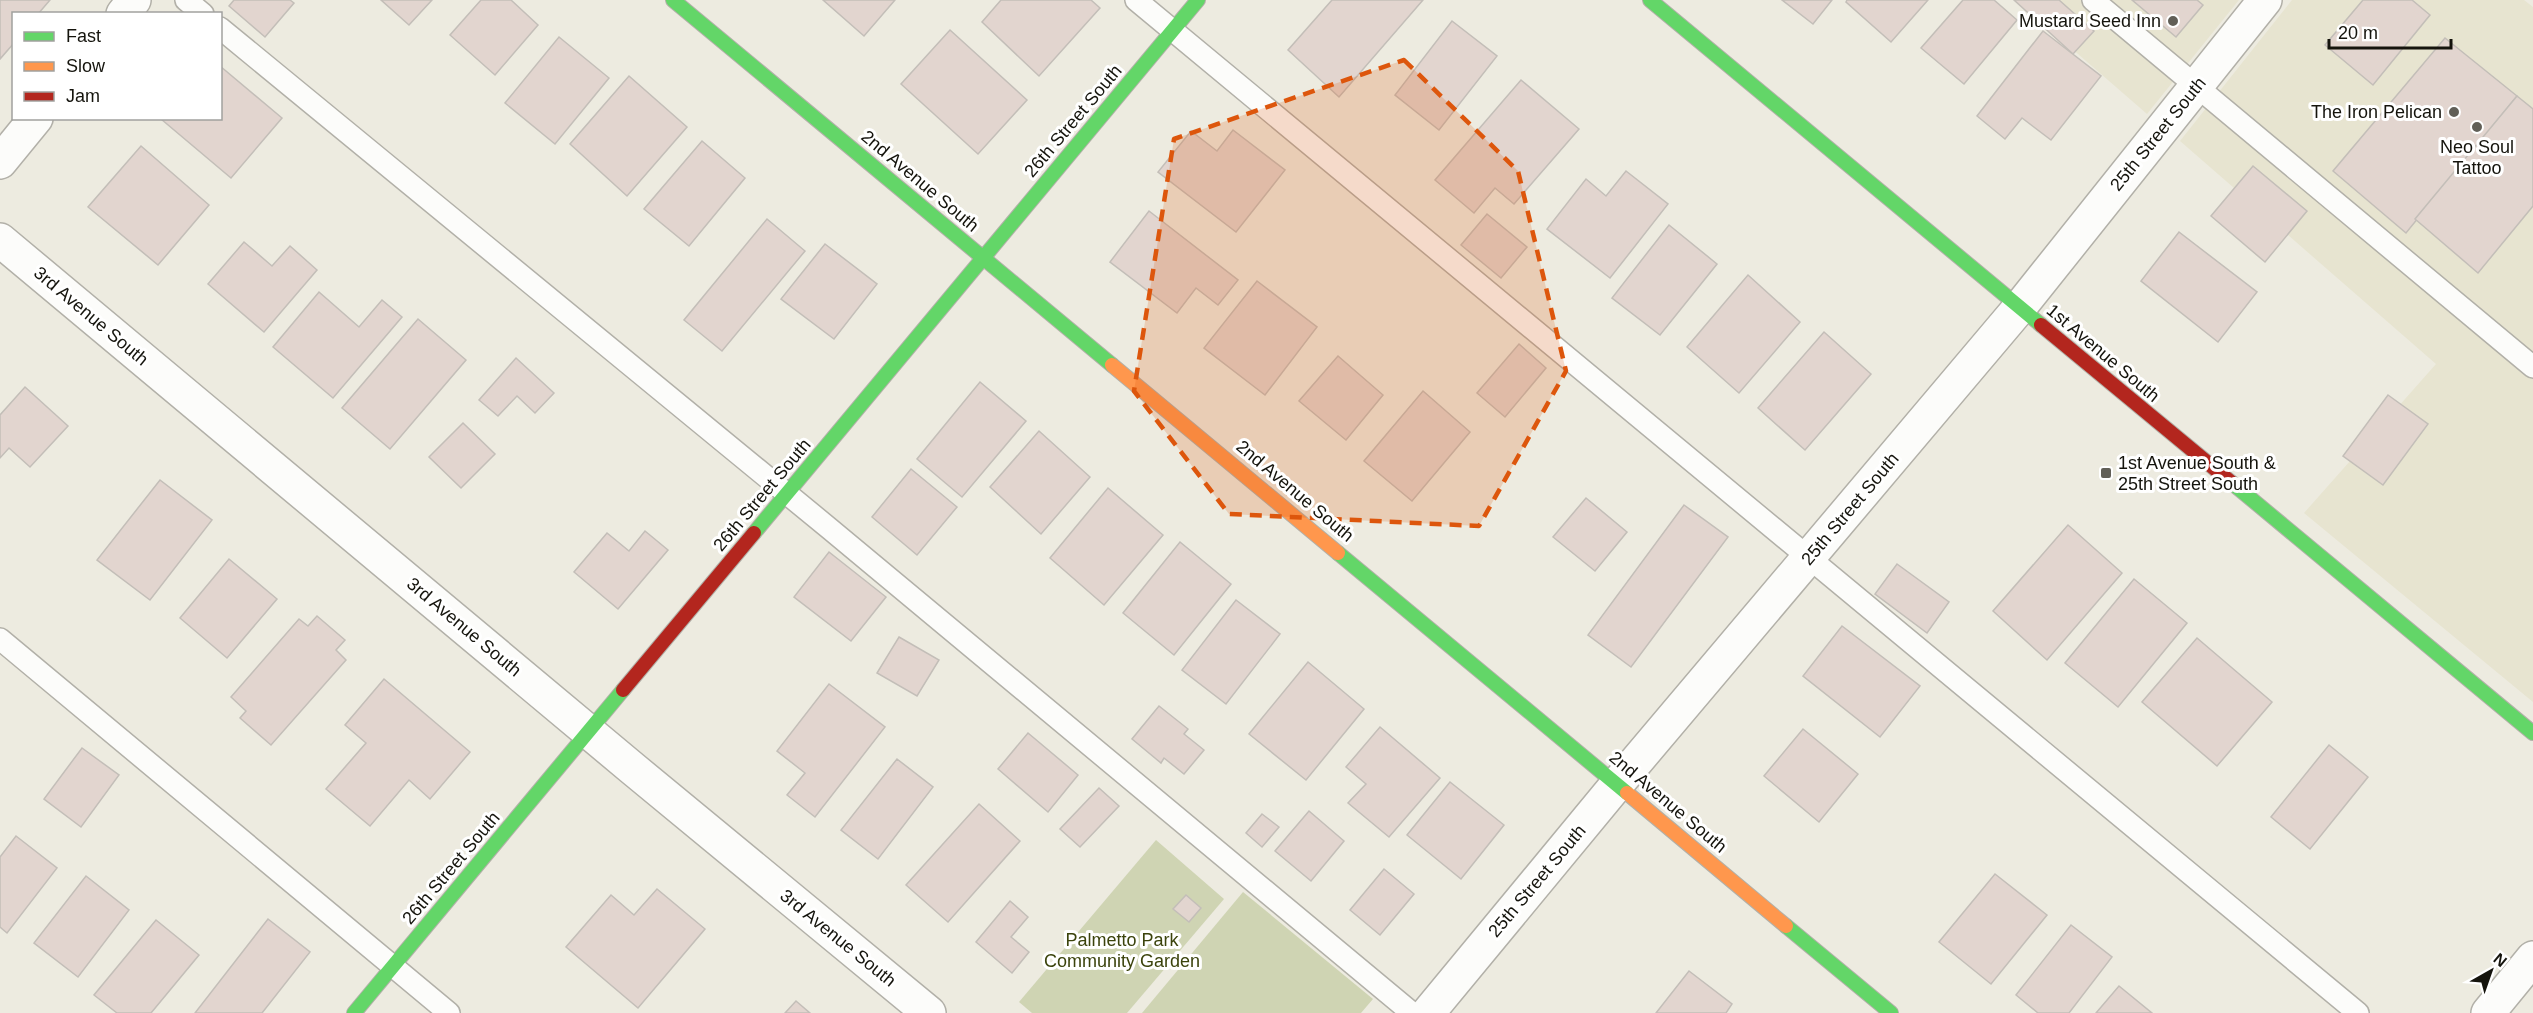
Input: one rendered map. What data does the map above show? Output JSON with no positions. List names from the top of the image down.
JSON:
{
  "streets": {
    "street": [
      "26th Street South",
      "25th Street South",
      "2nd Avenue South",
      "3rd Avenue South",
      "1st Avenue South"
    ]
  },
  "crossings": [
    ["26th Street South", "2nd Avenue South"],
    ["26th Street South", "3rd Avenue South"],
    ["25th Street South", "2nd Avenue South"],
    ["25th Street South", "1st Avenue South"]
  ],
  "parks": ["Palmetto Park Community Garden"],
  "places": {
    "other": ["Mustard Seed Inn", "The Iron Pelican", "Neo Soul Tattoo"],
    "transit": ["1st Avenue South & 25th Street South"]
  },
  "legend": ["Fast", "Slow", "Jam"],
  "scale_bar": "20 m",
  "north": "top right"
}
